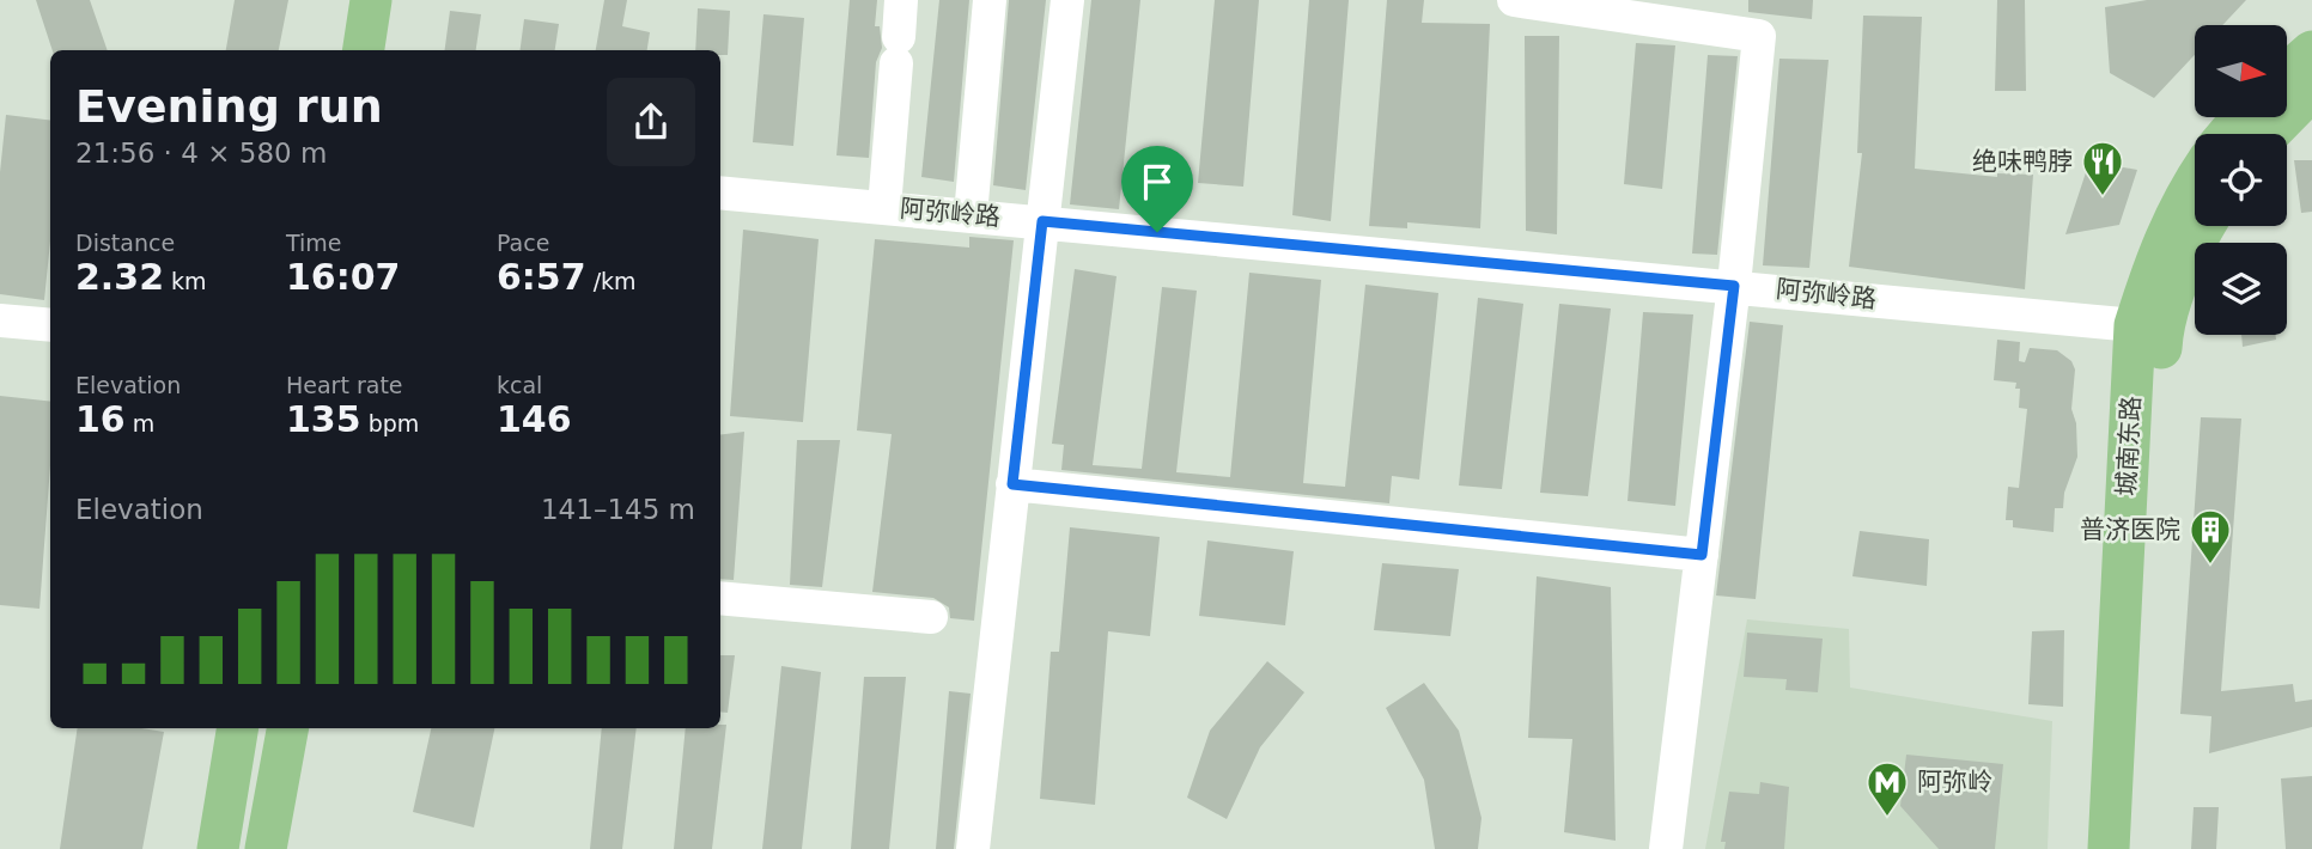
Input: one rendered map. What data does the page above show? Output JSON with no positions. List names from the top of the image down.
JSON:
{
  "streets": {
    "main road": ["城南东路"],
    "street": ["阿弥岭路"]
  },
  "crossings": [
    ["阿弥岭路", "城南东路"]
  ],
  "places": {
    "restaurant": ["绝味鸭脖"],
    "building": ["普济医院"],
    "metro station": ["阿弥岭"]
  },
  "north": "right",
  "page": {
    "heading": ["Evening run", "21:56 · 4 × 580 m"],
    "stats": [
      ["Distance", "2.32 km"],
      ["Time", "16:07"],
      ["Pace", "6:57 /km"],
      ["Elevation", "16 m"],
      ["Heart rate", "135 bpm"],
      ["kcal", "146"]
    ],
    "chart": ["Elevation", "141–145 m"]
  }
}
